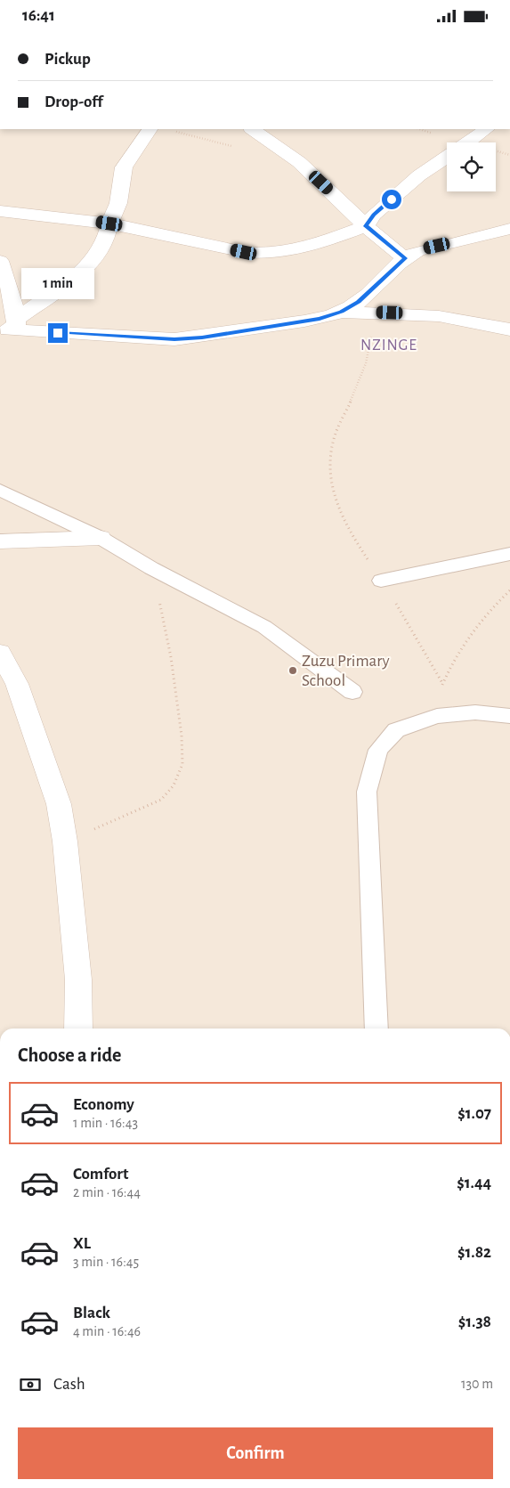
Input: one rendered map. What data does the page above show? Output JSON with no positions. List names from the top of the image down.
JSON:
{
  "districts": ["NZINGE"],
  "places": ["Zuzu Primary School"],
  "page": {
    "status": "16:41",
    "banner": ["Pickup", "Drop-off"],
    "bubble": "1 min",
    "heading": "Choose a ride",
    "list": [
      {
        "name": "Economy",
        "note": "1 min · 16:43",
        "value": "$1.07"
      },
      {
        "name": "Comfort",
        "note": "2 min · 16:44",
        "value": "$1.44"
      },
      {
        "name": "XL",
        "note": "3 min · 16:45",
        "value": "$1.82"
      },
      {
        "name": "Black",
        "note": "4 min · 16:46",
        "value": "$1.38"
      }
    ],
    "pay": ["Cash", "130 m"],
    "buttons": "Confirm"
  }
}
